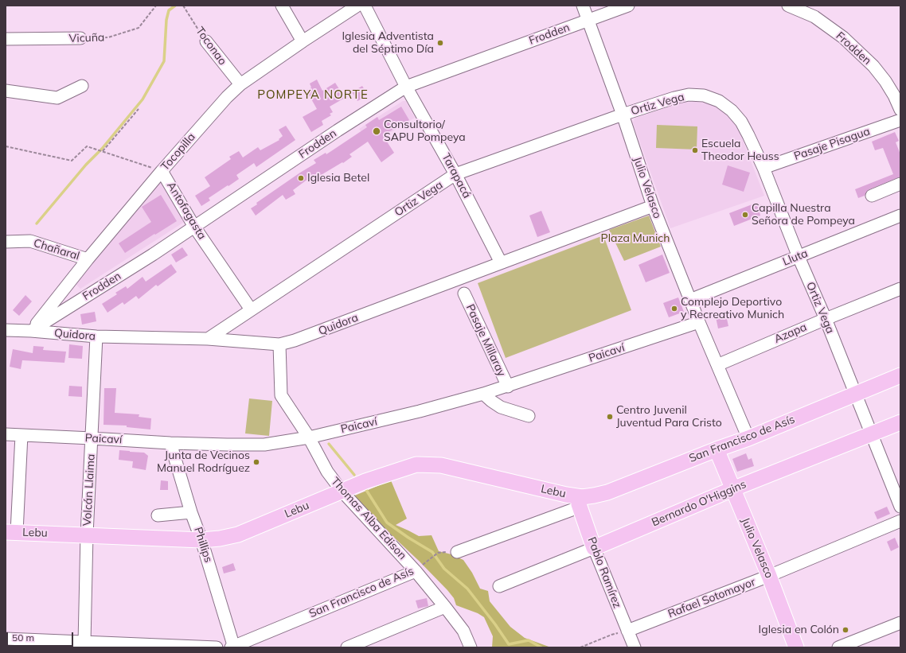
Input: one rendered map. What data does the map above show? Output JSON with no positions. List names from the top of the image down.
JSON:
{
  "streets": {
    "main road": [
      "Julio Velasco",
      "San Francisco de Asís",
      "Lebu",
      "Bernardo O'Higgins",
      "Pablo Ramírez"
    ],
    "street": [
      "Frodden",
      "Vicuña",
      "Toconao",
      "Ortiz Vega",
      "Pasaje Pisagua",
      "Tocopilla",
      "Tarapacá",
      "Antofagasta",
      "Chañaral",
      "Lluta",
      "Quidora",
      "Azapa",
      "Pasaje Millaray",
      "Paicaví",
      "Volcán Llaima",
      "Thomas Alba Edison",
      "Phillips",
      "Rafael Sotomayor"
    ]
  },
  "crossings": [
    ["Frodden", "Tocopilla"],
    ["Frodden", "Tarapacá"],
    ["Frodden", "Julio Velasco"],
    ["Frodden", "Antofagasta"],
    ["Frodden", "Quidora"],
    ["Toconao", "Tocopilla"],
    ["Ortiz Vega", "Pasaje Pisagua"],
    ["Ortiz Vega", "Tarapacá"],
    ["Ortiz Vega", "Julio Velasco"],
    ["Ortiz Vega", "Antofagasta"],
    ["Ortiz Vega", "Lluta"],
    ["Ortiz Vega", "Quidora"],
    ["Ortiz Vega", "Azapa"],
    ["Ortiz Vega", "San Francisco de Asís"],
    ["Ortiz Vega", "Bernardo O'Higgins"],
    ["Tocopilla", "Antofagasta"],
    ["Tocopilla", "Chañaral"],
    ["Tocopilla", "Quidora"],
    ["Tarapacá", "Quidora"],
    ["Julio Velasco", "Lluta"],
    ["Julio Velasco", "Quidora"],
    ["Julio Velasco", "Azapa"],
    ["Julio Velasco", "Paicaví"],
    ["Julio Velasco", "San Francisco de Asís"],
    ["Julio Velasco", "Bernardo O'Higgins"],
    ["Julio Velasco", "Rafael Sotomayor"],
    ["Quidora", "Volcán Llaima"],
    ["Quidora", "Thomas Alba Edison"],
    ["Pasaje Millaray", "Paicaví"],
    ["Paicaví", "Volcán Llaima"],
    ["Paicaví", "Thomas Alba Edison"],
    ["Paicaví", "Phillips"],
    ["San Francisco de Asís", "Lebu"],
    ["San Francisco de Asís", "Thomas Alba Edison"],
    ["San Francisco de Asís", "Phillips"],
    ["San Francisco de Asís", "Pablo Ramírez"],
    ["Volcán Llaima", "Lebu"],
    ["Lebu", "Thomas Alba Edison"],
    ["Lebu", "Phillips"],
    ["Lebu", "Pablo Ramírez"],
    ["Bernardo O'Higgins", "Pablo Ramírez"],
    ["Pablo Ramírez", "Rafael Sotomayor"]
  ],
  "districts": ["POMPEYA NORTE"],
  "parks": ["Plaza Munich"],
  "places": [
    "Iglesia Adventista del Séptimo Día",
    "Consultorio/ SAPU Pompeya",
    "Escuela Theodor Heuss",
    "Iglesia Betel",
    "Capilla Nuestra Señora de Pompeya",
    "Complejo Deportivo y Recreativo Munich",
    "Centro Juvenil Juventud Para Cristo",
    "Junta de Vecinos Manuel Rodríguez",
    "Iglesia en Colón"
  ],
  "scale_bar": "50 m"
}
